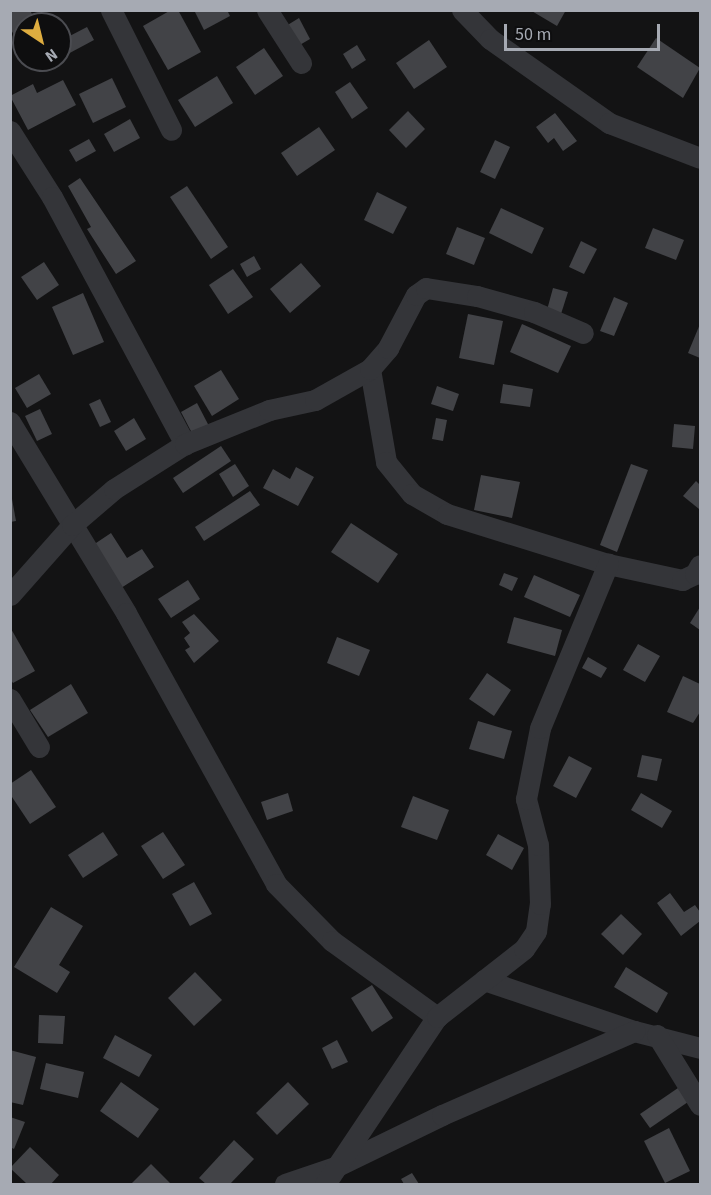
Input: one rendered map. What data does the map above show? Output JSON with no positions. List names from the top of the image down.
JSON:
{
  "scale_bar": "50 m",
  "north": "bottom right"
}
